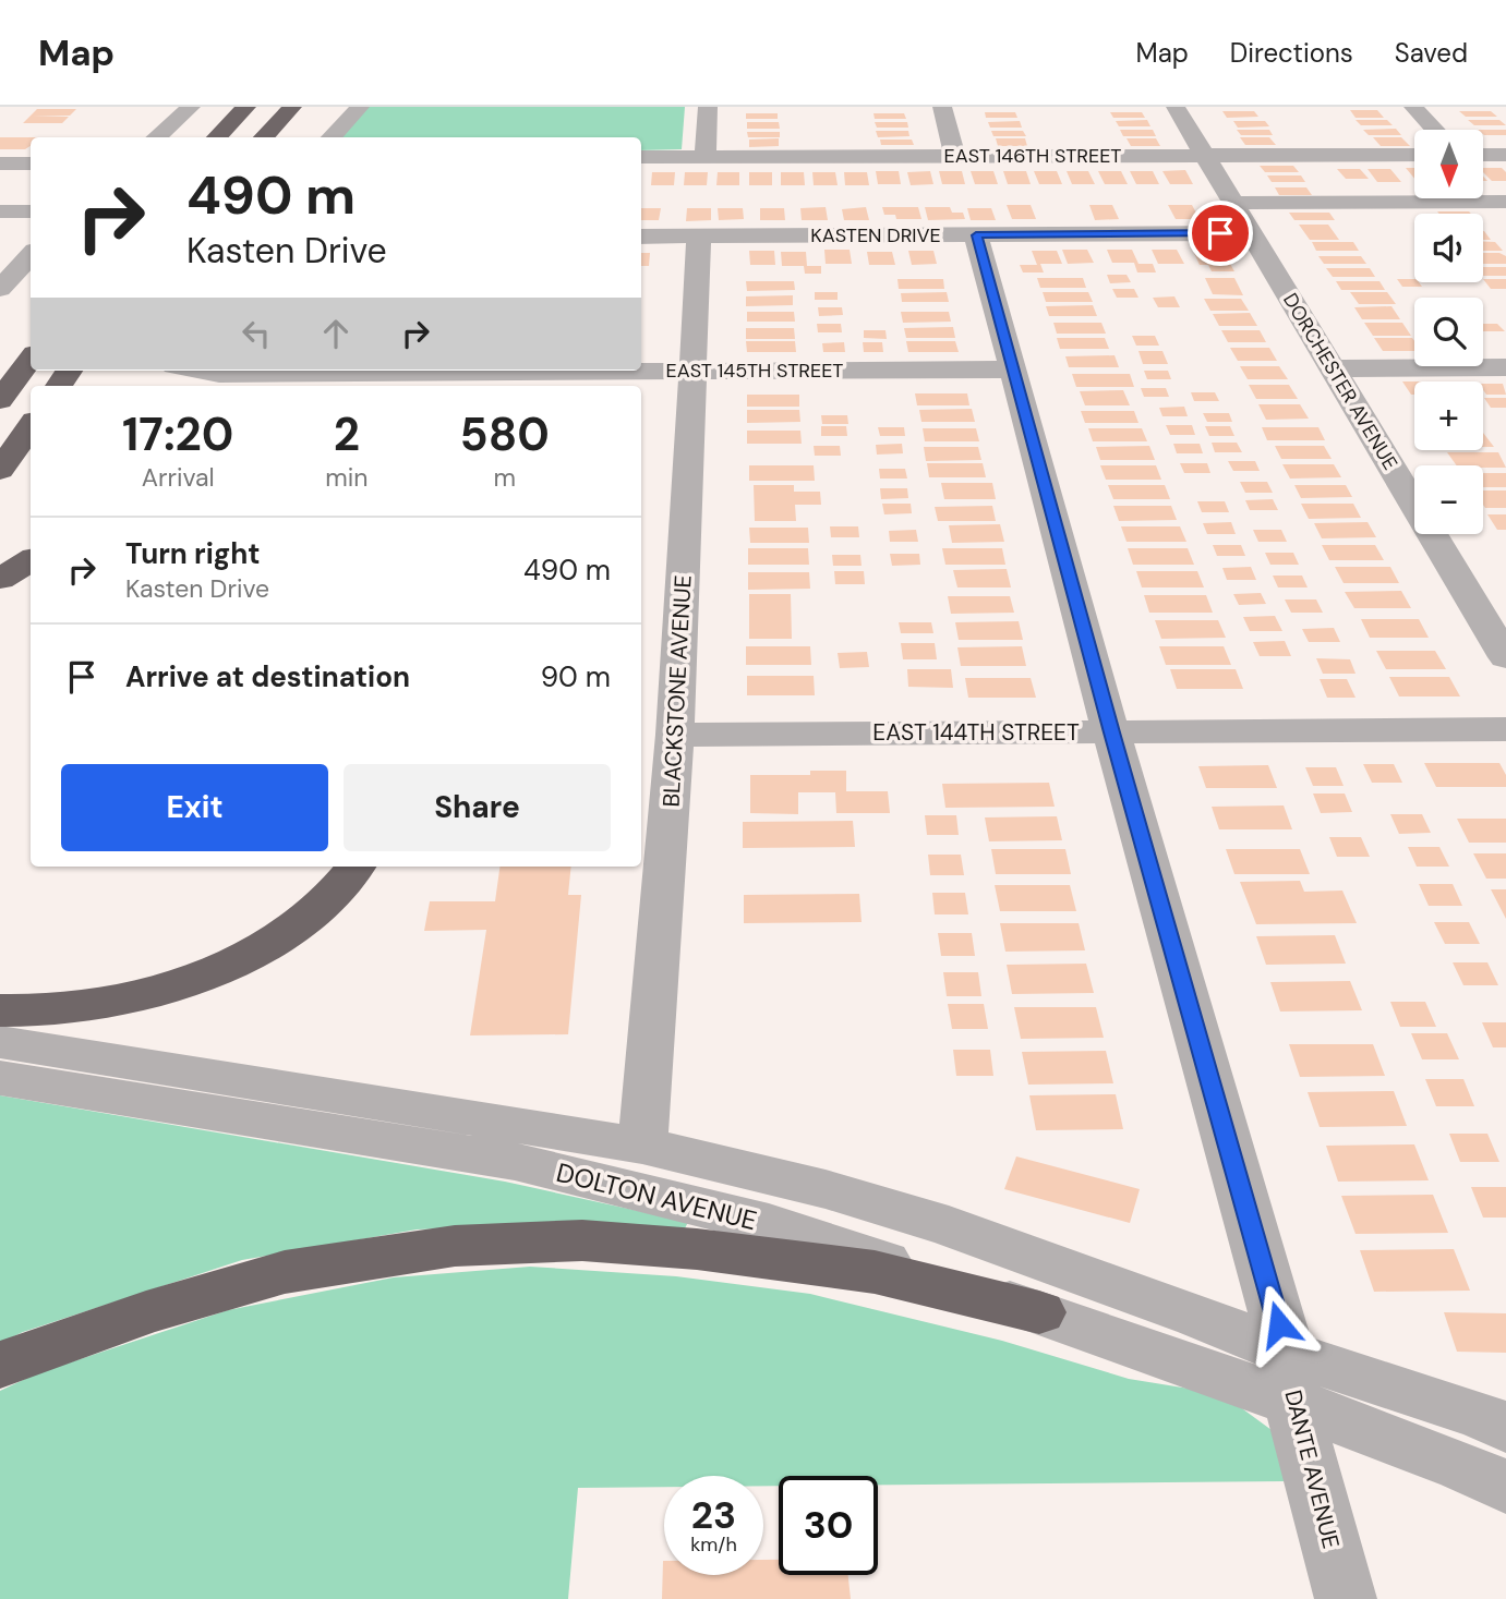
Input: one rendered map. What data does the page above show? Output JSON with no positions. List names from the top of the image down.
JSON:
{
  "streets": {
    "street": [
      "EAST 146TH STREET",
      "KASTEN DRIVE",
      "EAST 145TH STREET",
      "DORCHESTER AVENUE",
      "BLACKSTONE AVENUE",
      "EAST 144TH STREET",
      "DOLTON AVENUE",
      "DANTE AVENUE"
    ]
  },
  "crossings": [
    ["EAST 146TH STREET", "DORCHESTER AVENUE"],
    ["KASTEN DRIVE", "DORCHESTER AVENUE"],
    ["KASTEN DRIVE", "BLACKSTONE AVENUE"],
    ["KASTEN DRIVE", "DANTE AVENUE"],
    ["EAST 145TH STREET", "BLACKSTONE AVENUE"],
    ["EAST 145TH STREET", "DANTE AVENUE"],
    ["BLACKSTONE AVENUE", "EAST 144TH STREET"],
    ["BLACKSTONE AVENUE", "DOLTON AVENUE"],
    ["EAST 144TH STREET", "DANTE AVENUE"],
    ["DOLTON AVENUE", "DANTE AVENUE"]
  ],
  "north": "bottom",
  "page": {
    "header": "Map",
    "nav": ["Map", "Directions", "Saved"],
    "map_buttons": ["+", "−"],
    "turn": ["490 m", "Kasten Drive"],
    "eta": [
      "17:20",
      "Arrival",
      "2",
      "min",
      "580",
      "m"
    ],
    "list": [
      {
        "name": "Turn right",
        "note": "Kasten Drive",
        "value": "490 m"
      },
      {
        "name": "Arrive at destination",
        "value": "90 m"
      }
    ],
    "buttons": ["Exit", "Share"],
    "speed": "23 km/h",
    "limit": "30"
  }
}
